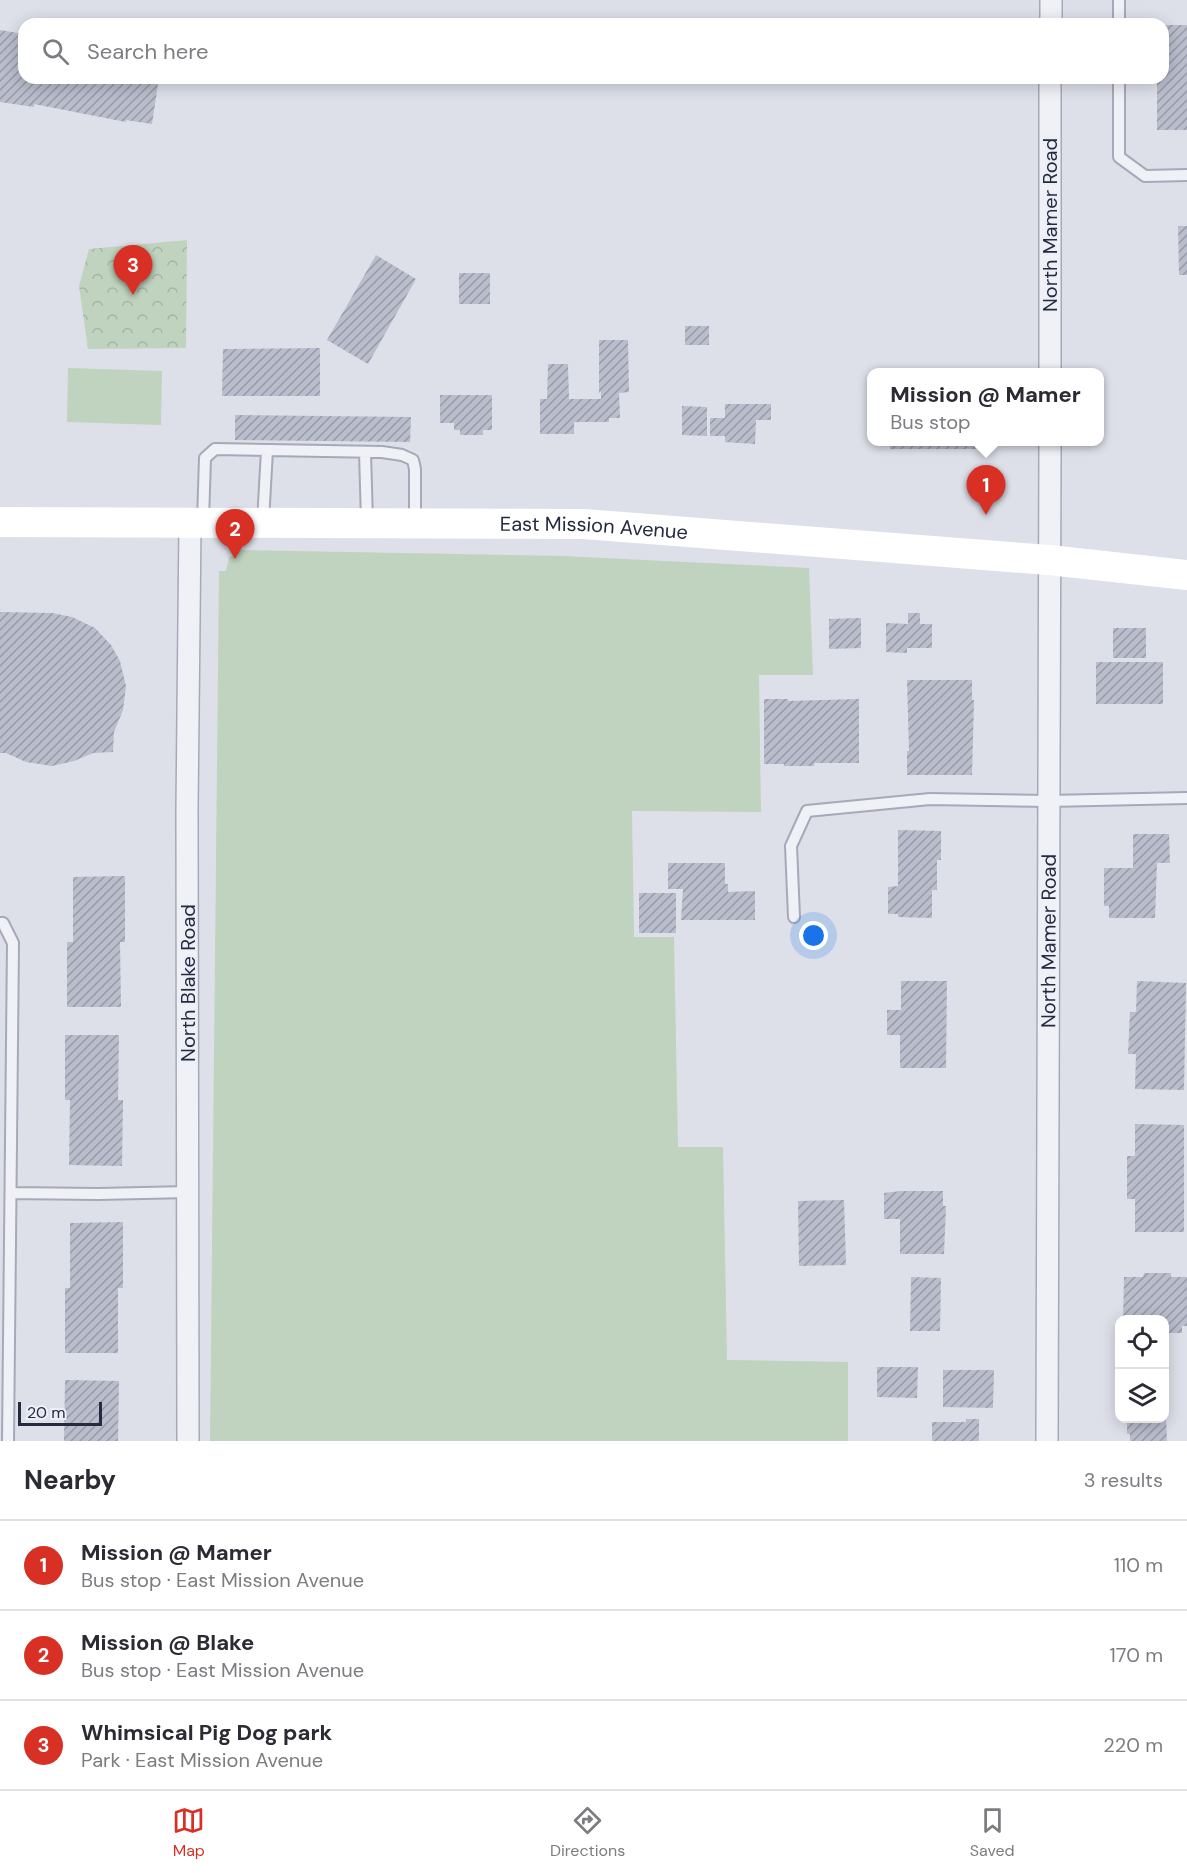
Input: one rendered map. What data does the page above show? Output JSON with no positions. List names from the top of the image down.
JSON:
{
  "streets": {
    "street": ["North Mamer Road", "East Mission Avenue", "North Blake Road"]
  },
  "crossings": [
    ["North Mamer Road", "East Mission Avenue"],
    ["East Mission Avenue", "North Blake Road"]
  ],
  "scale_bar": "20 m",
  "page": {
    "search": "Search here",
    "pins": ["3", "1", "2"],
    "popup": ["Mission @ Mamer", "Bus stop"],
    "scale": "20 m",
    "heading": ["Nearby", "3 results"],
    "list": [
      {
        "mark": "1",
        "name": "Mission @ Mamer",
        "note": "Bus stop · East Mission Avenue",
        "value": "110 m"
      },
      {
        "mark": "2",
        "name": "Mission @ Blake",
        "note": "Bus stop · East Mission Avenue",
        "value": "170 m"
      },
      {
        "mark": "3",
        "name": "Whimsical Pig Dog park",
        "note": "Park · East Mission Avenue",
        "value": "220 m"
      }
    ],
    "nav": ["Map", "Directions", "Saved"]
  }
}
